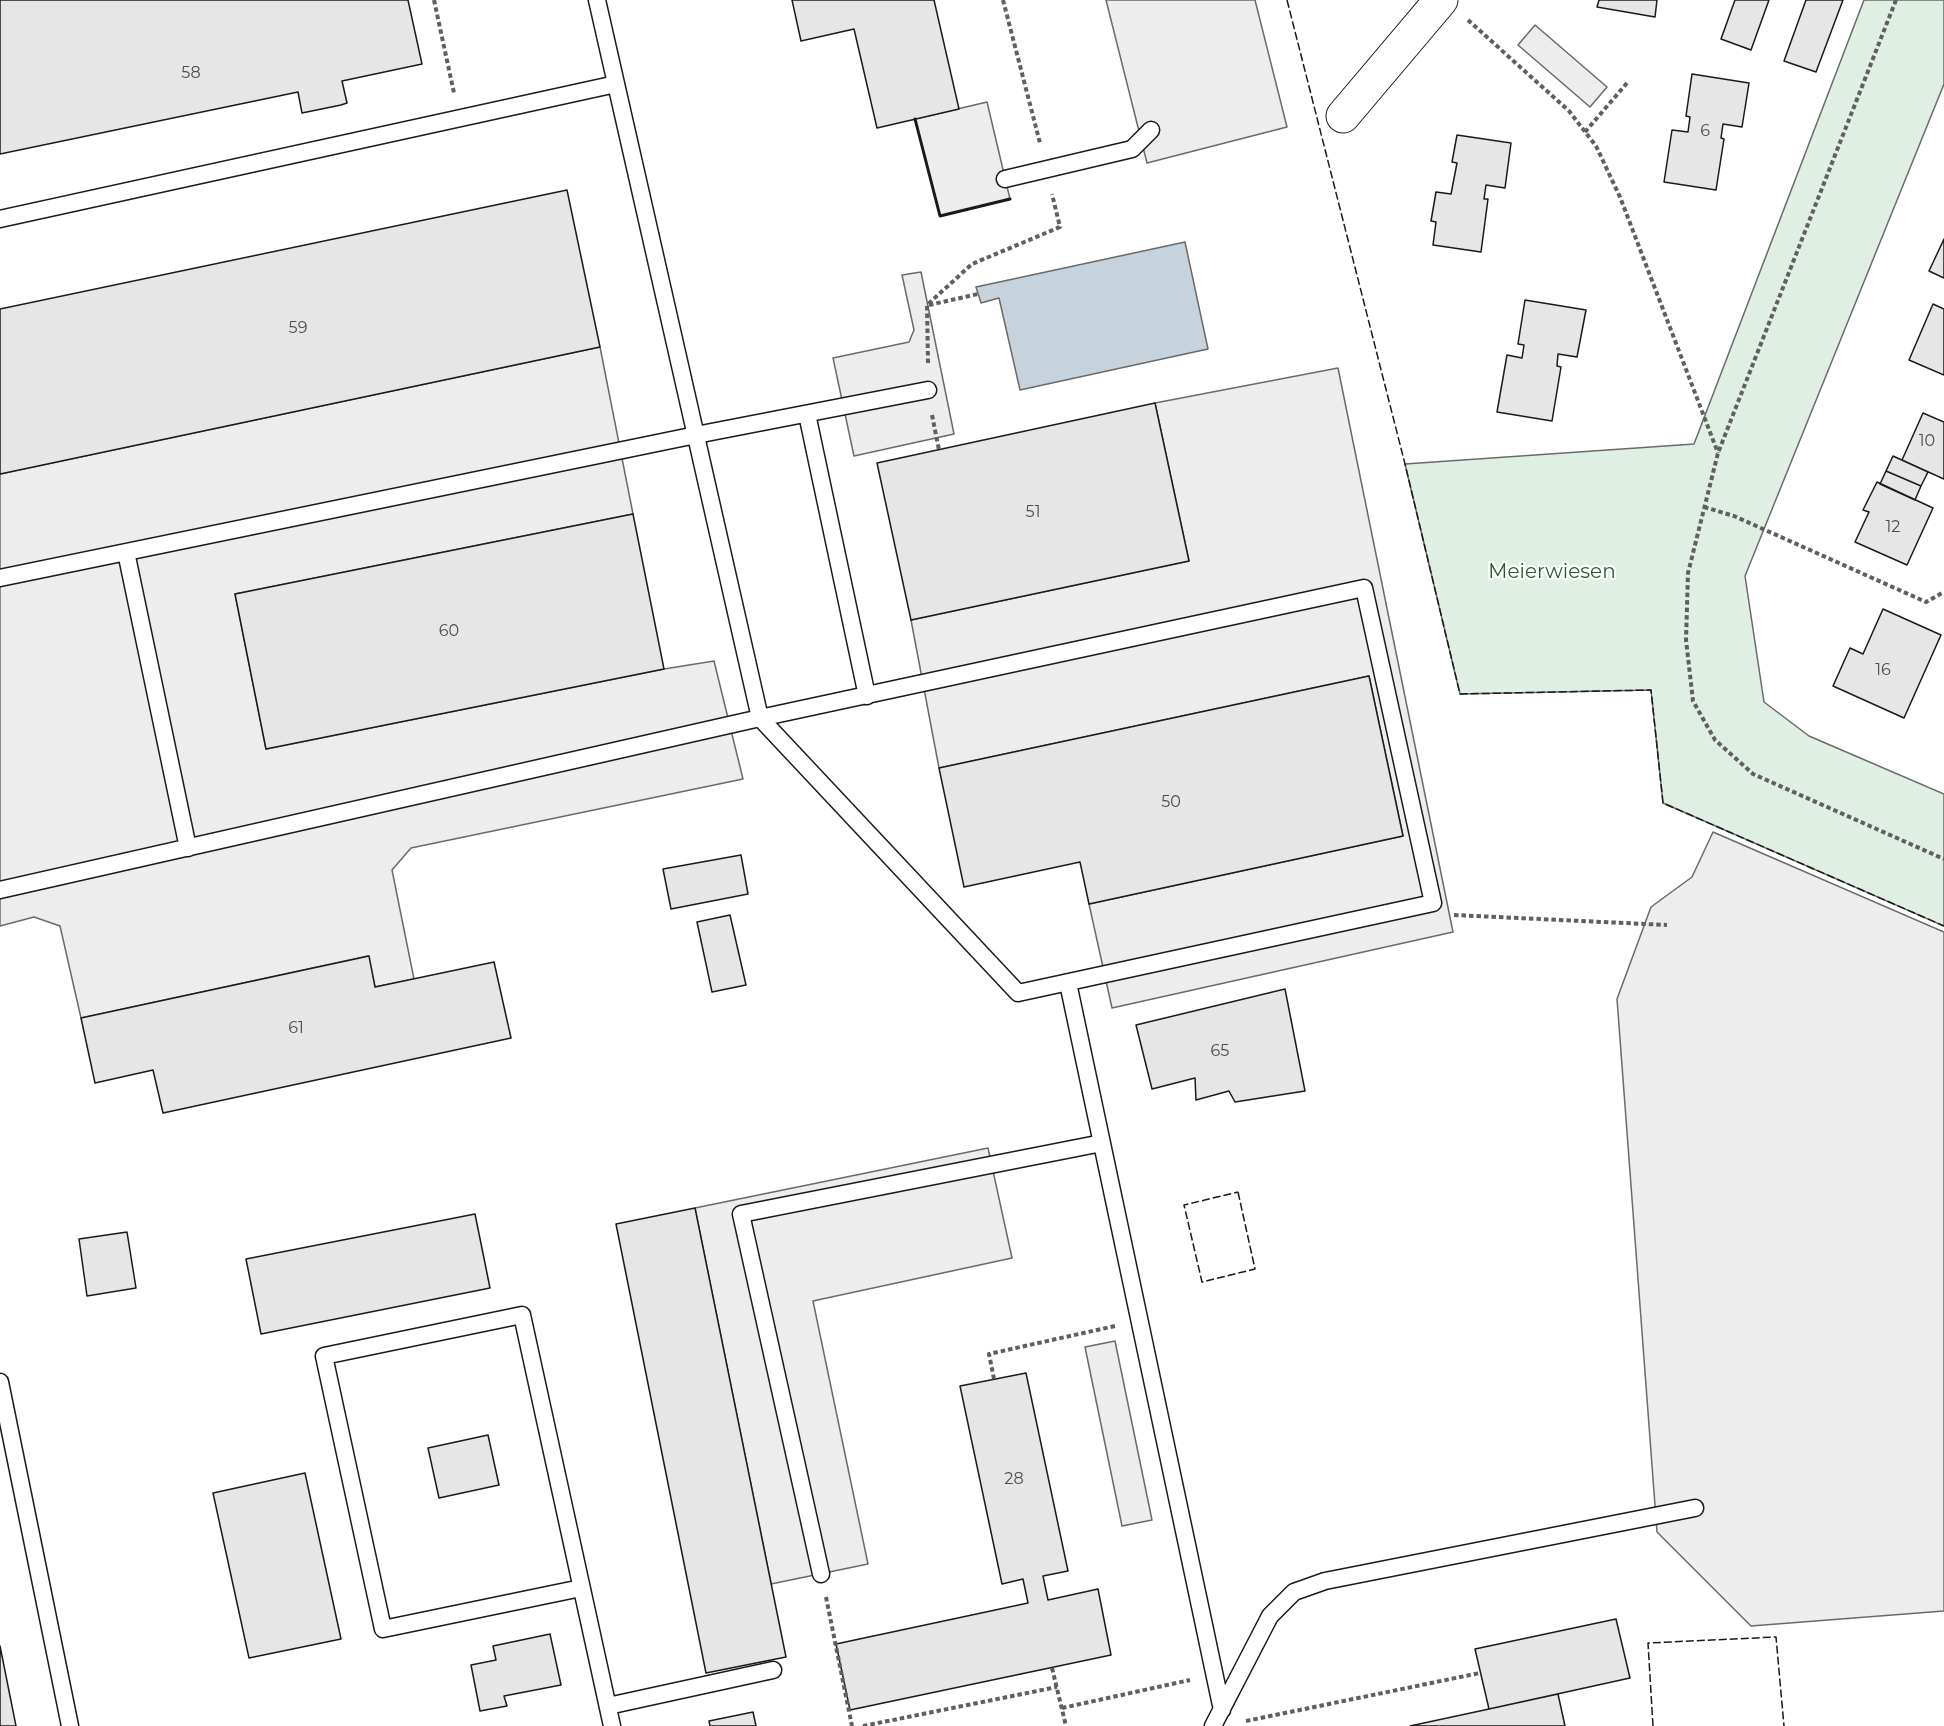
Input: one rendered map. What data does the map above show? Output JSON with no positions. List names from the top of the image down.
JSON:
{
  "parks": ["Meierwiesen"],
  "house_numbers": [
    "58",
    "6",
    "59",
    "10",
    "51",
    "12",
    "60",
    "16",
    "50",
    "61",
    "65",
    "28"
  ]
}
